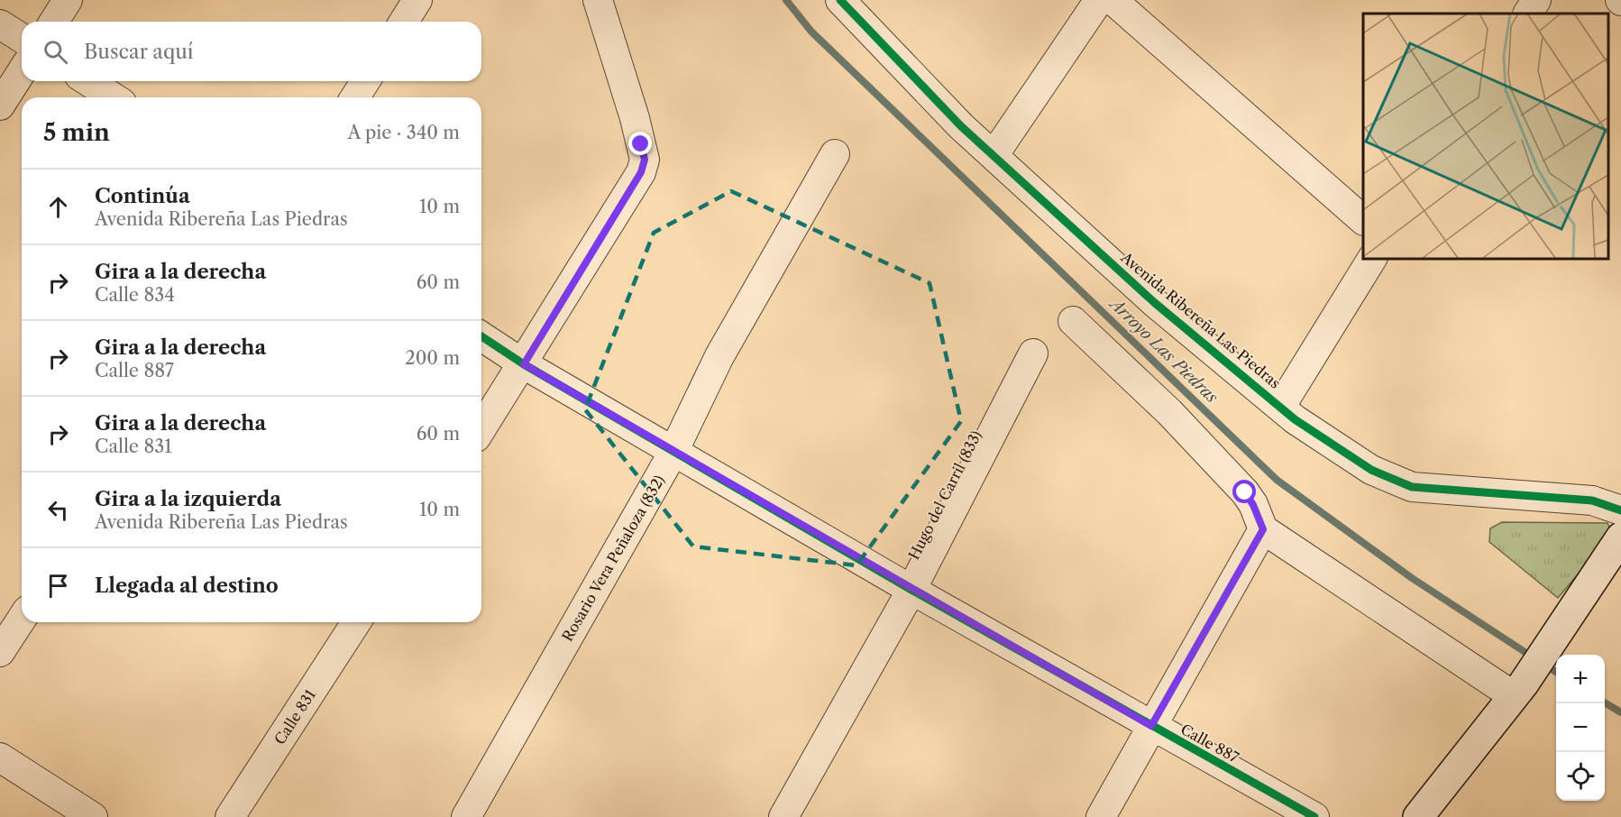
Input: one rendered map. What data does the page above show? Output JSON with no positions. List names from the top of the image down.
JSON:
{
  "streets": {
    "street": [
      "Avenida Ribereña Las Piedras",
      "Hugo del Carril (833)",
      "Rosario Vera Peñaloza (832)",
      "Calle 831",
      "Calle 887"
    ]
  },
  "crossings": [
    ["Hugo del Carril (833)", "Calle 887"],
    ["Rosario Vera Peñaloza (832)", "Calle 887"]
  ],
  "water": ["Arroyo Las Piedras"],
  "page": {
    "search": "Buscar aquí",
    "heading": ["5 min", "A pie · 340 m"],
    "list": [
      ["Continúa", "Avenida Ribereña Las Piedras", "10 m"],
      ["Gira a la derecha", "Calle 834", "60 m"],
      ["Gira a la derecha", "Calle 887", "200 m"],
      ["Gira a la derecha", "Calle 831", "60 m"],
      ["Gira a la izquierda", "Avenida Ribereña Las Piedras", "10 m"],
      "Llegada al destino"
    ],
    "map_buttons": ["+", "−"]
  }
}
